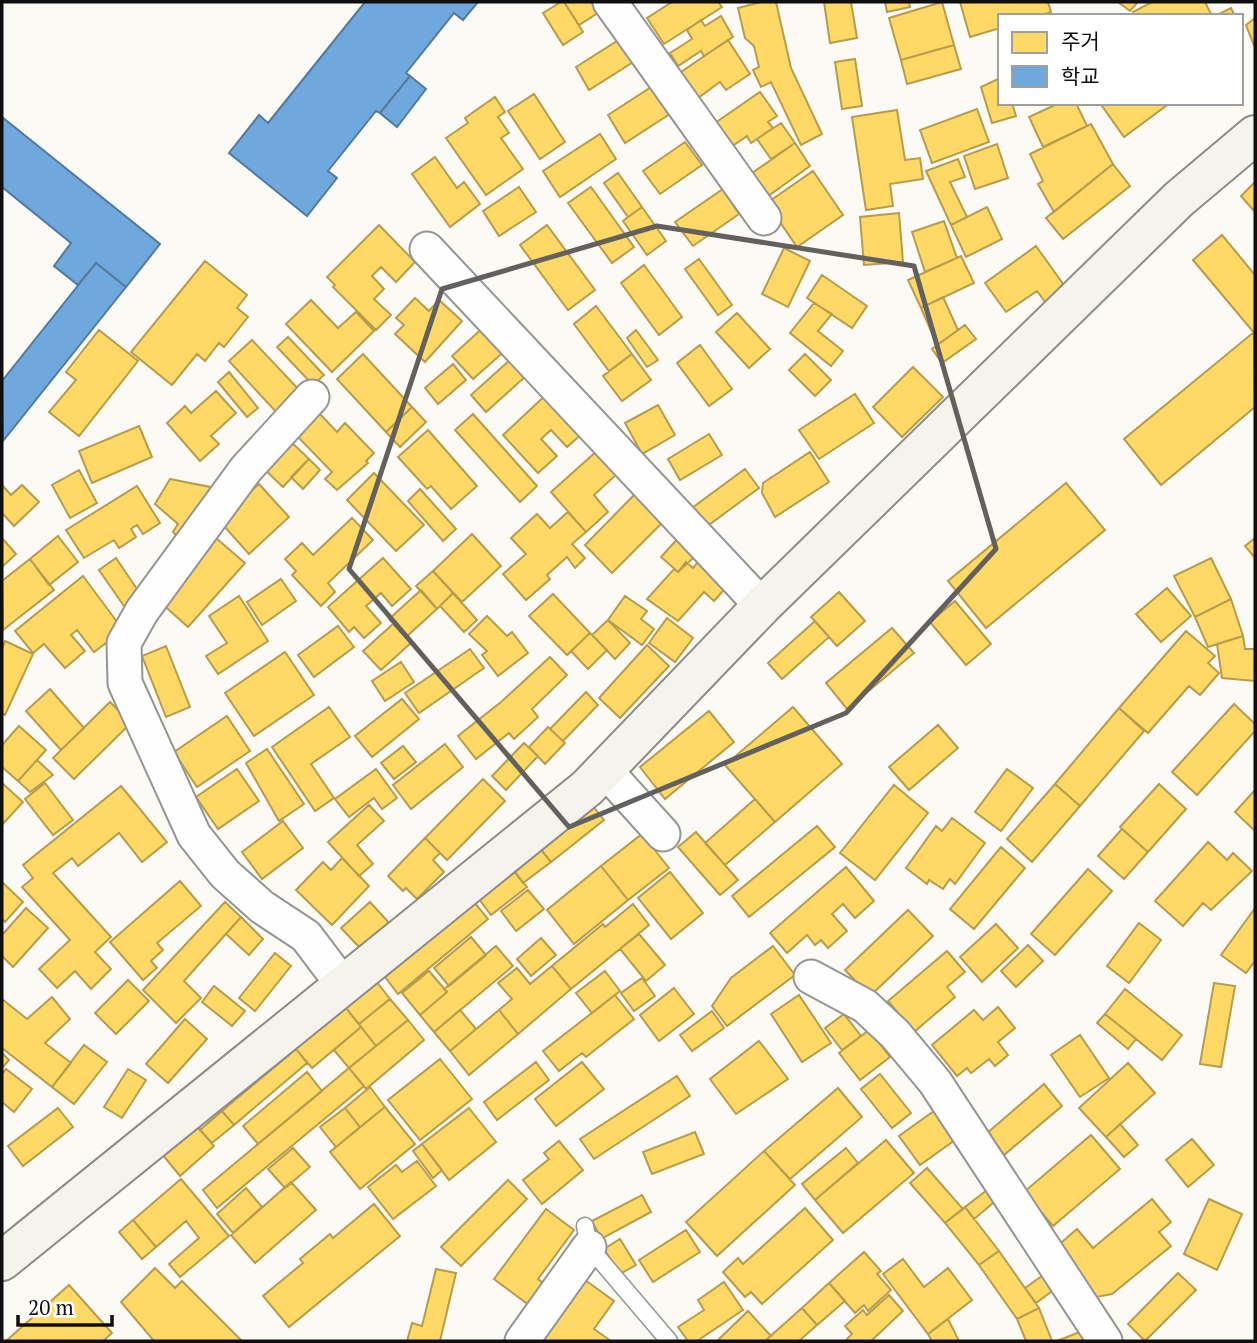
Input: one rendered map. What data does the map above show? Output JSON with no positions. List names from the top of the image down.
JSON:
{
  "legend": ["주거", "학교"],
  "scale_bar": "20 m"
}
